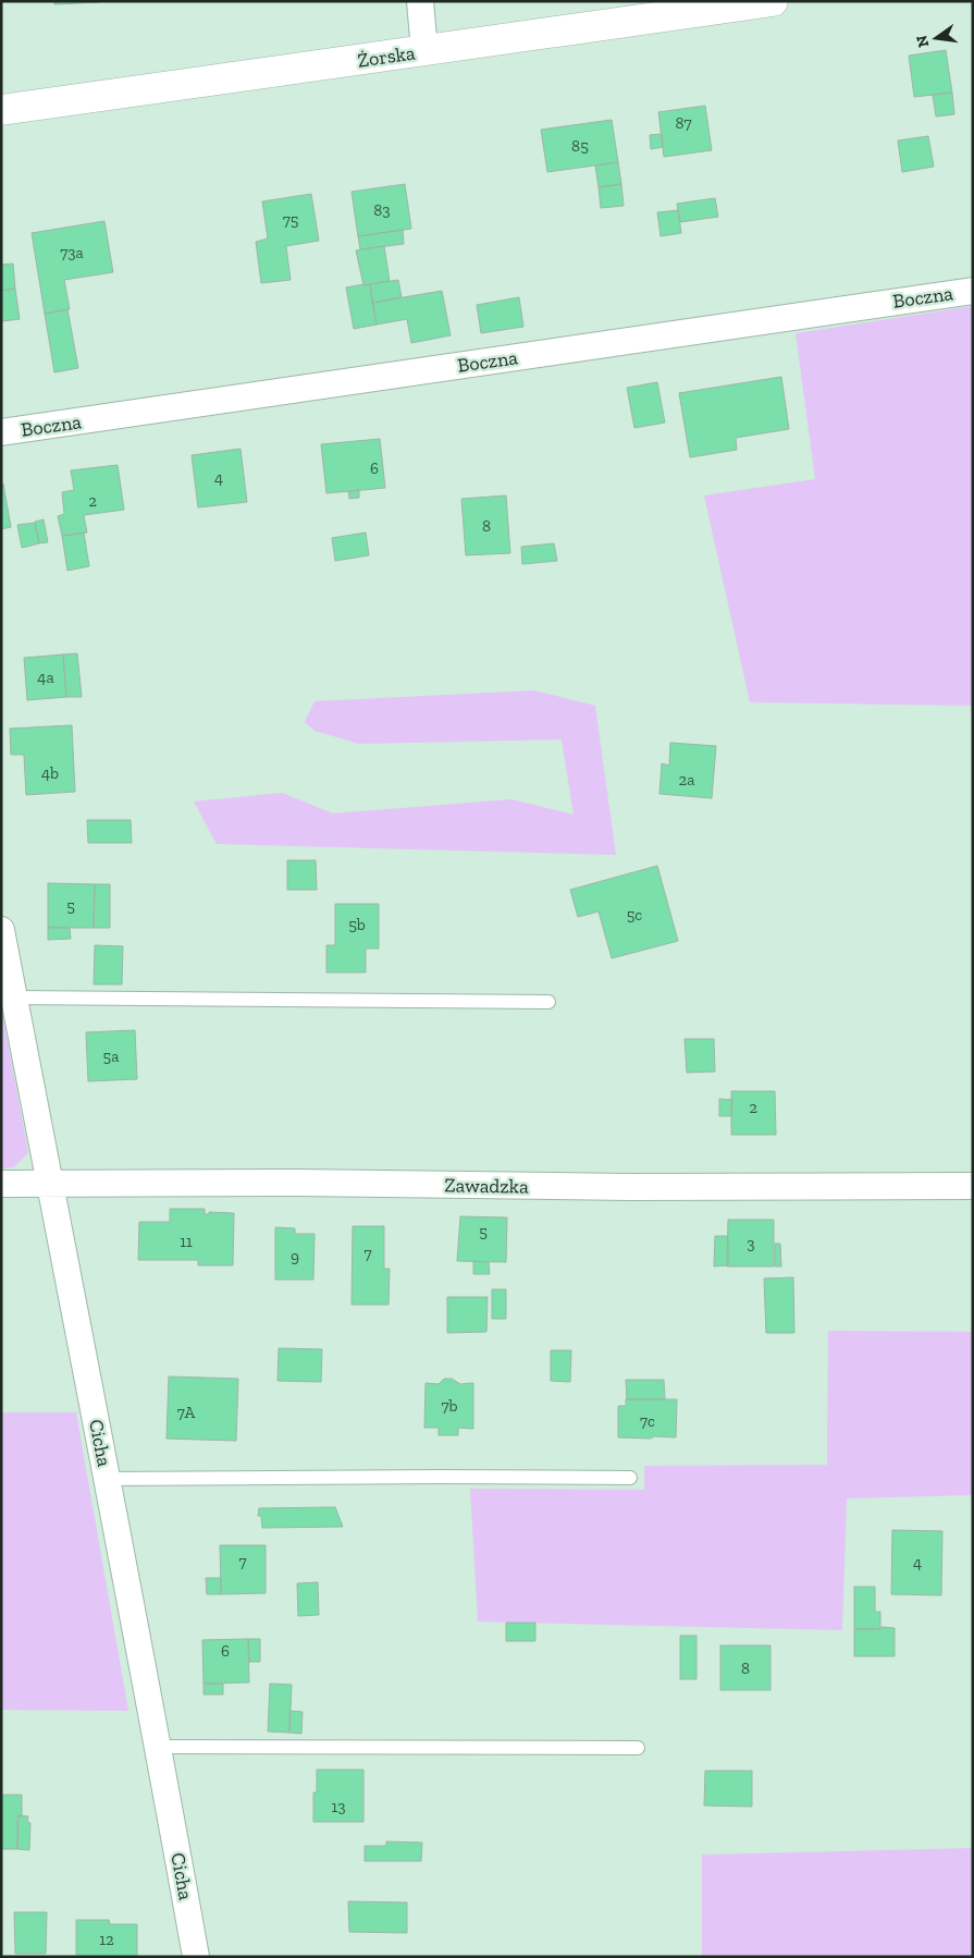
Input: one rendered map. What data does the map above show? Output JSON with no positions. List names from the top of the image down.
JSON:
{
  "streets": {
    "street": [
      "Żorska",
      "Boczna",
      "Zawadzka",
      "Cicha"
    ]
  },
  "crossings": [
    ["Zawadzka", "Cicha"]
  ],
  "house_numbers": [
    "87",
    "85",
    "83",
    "75",
    "73a",
    "6",
    "4",
    "2",
    "8",
    "4a",
    "4b",
    "2a",
    "5",
    "5c",
    "5b",
    "5a",
    "2",
    "5",
    "11",
    "3",
    "7",
    "9",
    "7b",
    "7A",
    "7c",
    "7",
    "4",
    "6",
    "8",
    "13",
    "12"
  ],
  "north": "left"
}
